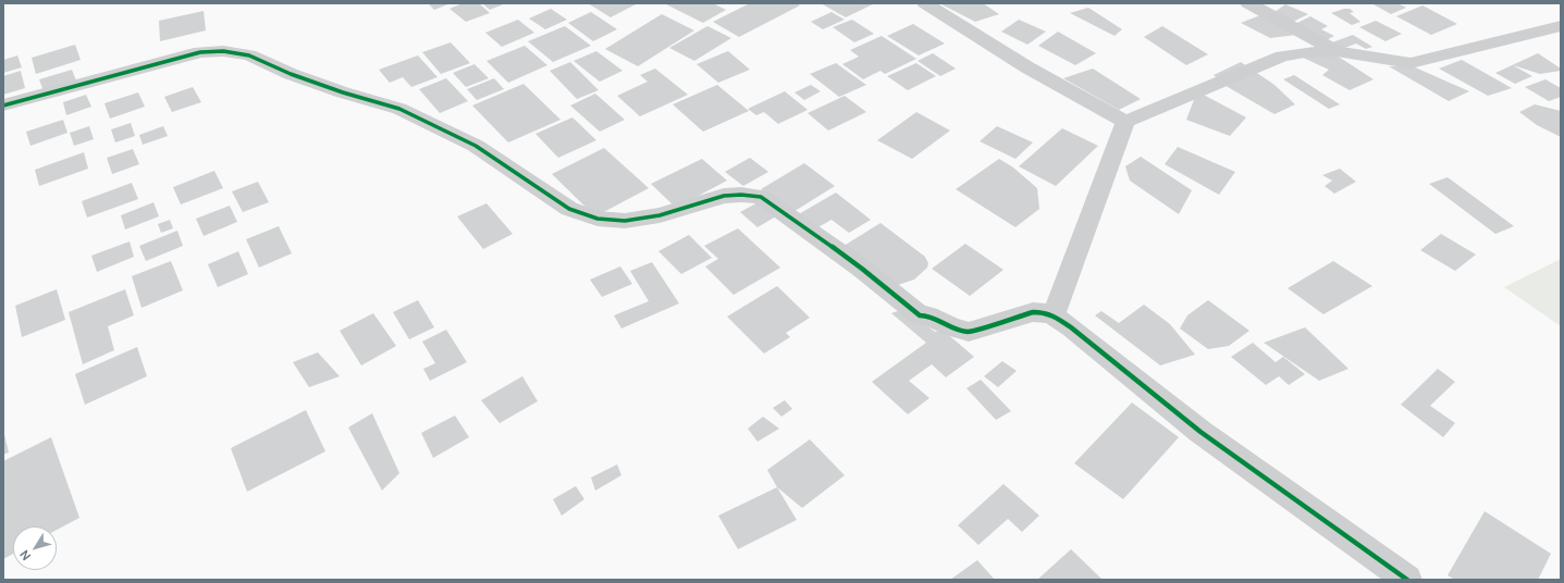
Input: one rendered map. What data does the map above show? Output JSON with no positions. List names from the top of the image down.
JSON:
{
  "north": "bottom left"
}
